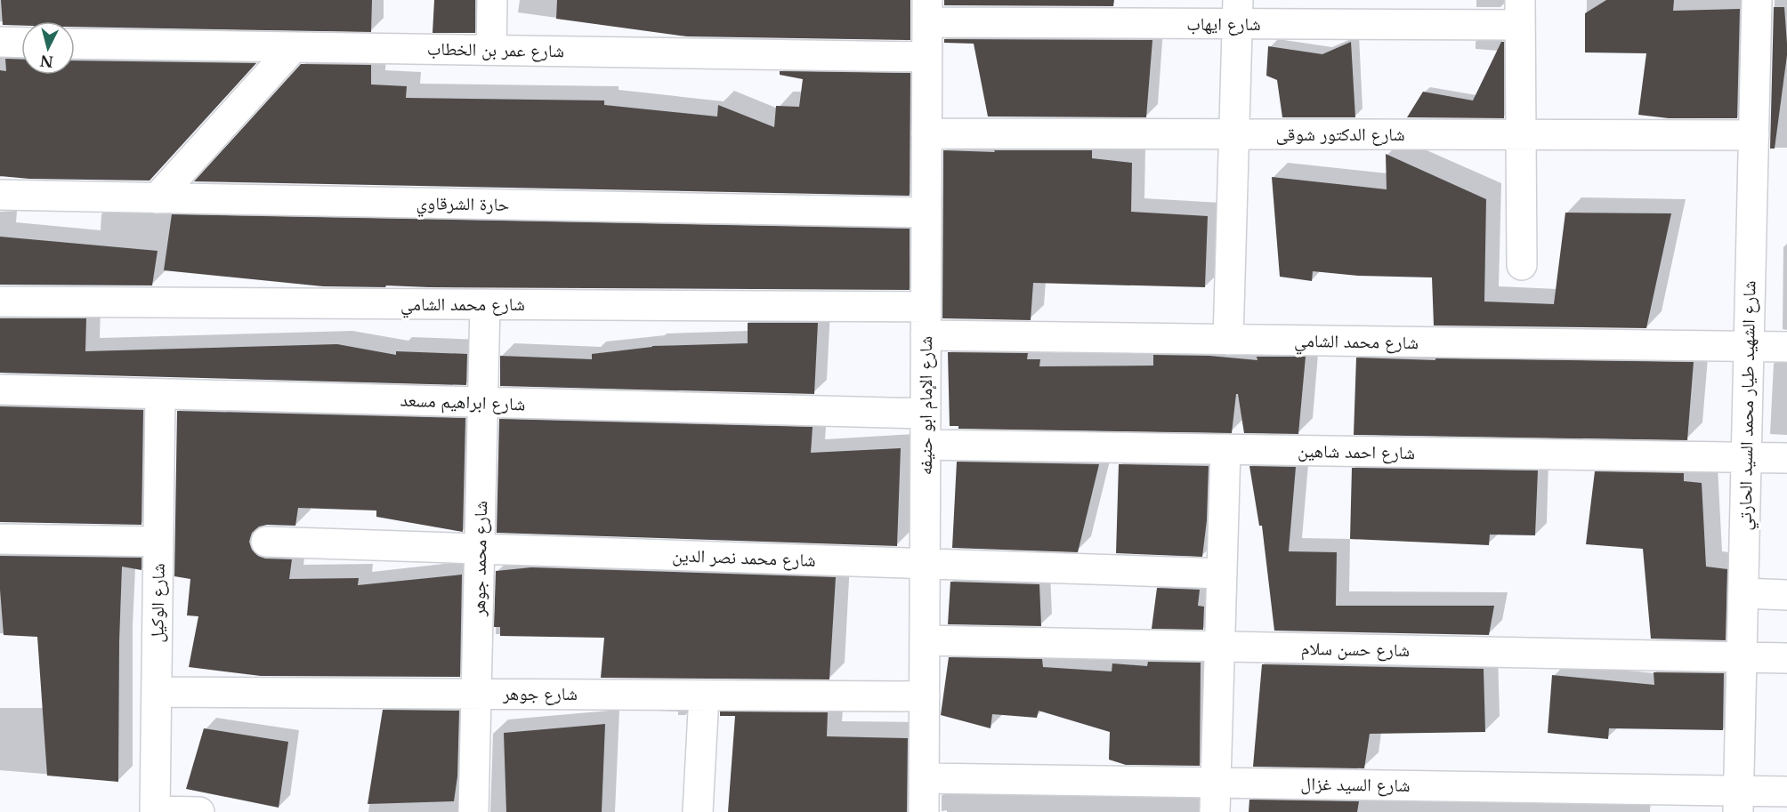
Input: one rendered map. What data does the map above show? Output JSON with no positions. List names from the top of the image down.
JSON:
{
  "streets": {
    "street": [
      "شارع ايهاب",
      "شارع عمر بن الخطاب",
      "شارع الدكتور شوقى",
      "حارة الشرقاوي",
      "شارع محمد الشامي",
      "شارع ابراهيم مسعد",
      "شارع الإمام ابو حنيفه",
      "شارع الشهيد طيار محمد السيد الحارتي",
      "شارع احمد شاهين",
      "شارع محمد نصر الدين",
      "شارع محمد جوهر",
      "شارع الوكيل",
      "شارع حسن سلام",
      "شارع جوهر",
      "شارع السيد غزال"
    ]
  },
  "crossings": [
    ["شارع ايهاب", "شارع الإمام ابو حنيفه"],
    ["شارع عمر بن الخطاب", "شارع الإمام ابو حنيفه"],
    ["شارع الدكتور شوقى", "شارع الإمام ابو حنيفه"],
    ["شارع الدكتور شوقى", "شارع الشهيد طيار محمد السيد الحارتي"],
    ["حارة الشرقاوي", "شارع الإمام ابو حنيفه"],
    ["شارع محمد الشامي", "شارع الإمام ابو حنيفه"],
    ["شارع محمد الشامي", "شارع الشهيد طيار محمد السيد الحارتي"],
    ["شارع محمد الشامي", "شارع محمد جوهر"],
    ["شارع ابراهيم مسعد", "شارع الإمام ابو حنيفه"],
    ["شارع ابراهيم مسعد", "شارع محمد جوهر"],
    ["شارع ابراهيم مسعد", "شارع الوكيل"],
    ["شارع الإمام ابو حنيفه", "شارع احمد شاهين"],
    ["شارع الإمام ابو حنيفه", "شارع محمد نصر الدين"],
    ["شارع الإمام ابو حنيفه", "شارع حسن سلام"],
    ["شارع الإمام ابو حنيفه", "شارع جوهر"],
    ["شارع الإمام ابو حنيفه", "شارع السيد غزال"],
    ["شارع الشهيد طيار محمد السيد الحارتي", "شارع احمد شاهين"],
    ["شارع الشهيد طيار محمد السيد الحارتي", "شارع حسن سلام"],
    ["شارع الشهيد طيار محمد السيد الحارتي", "شارع السيد غزال"],
    ["شارع محمد نصر الدين", "شارع محمد جوهر"],
    ["شارع محمد جوهر", "شارع جوهر"],
    ["شارع الوكيل", "شارع جوهر"]
  ],
  "north": "bottom"
}
